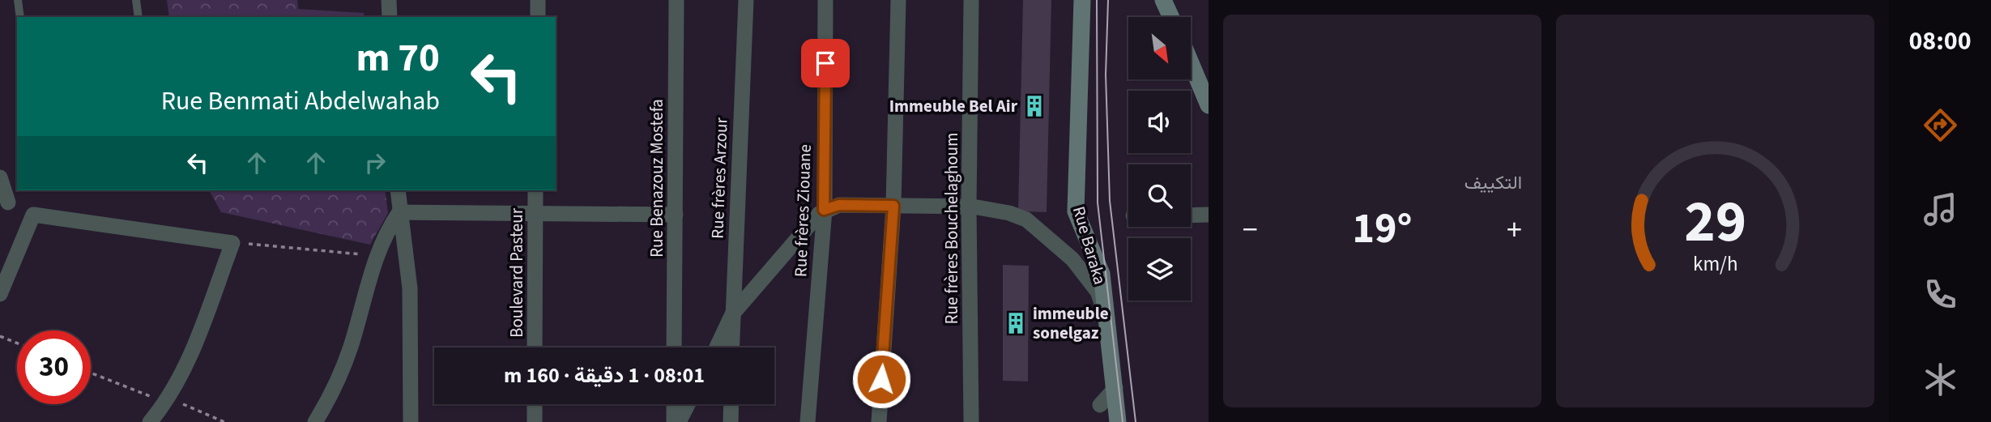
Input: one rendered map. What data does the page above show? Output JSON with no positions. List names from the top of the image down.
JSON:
{
  "streets": {
    "street": [
      "Rue Benazouz Mostefa",
      "Rue frères Arzour",
      "Rue frères Ziouane",
      "Rue frères Bouchelaghoum",
      "Rue Baraka",
      "Boulevard Pasteur"
    ]
  },
  "places": {
    "building": ["Immeuble Bel Air", "immeuble sonelgaz"]
  },
  "north": "bottom right",
  "page": {
    "tabs": "08:00",
    "tile": "التكييف",
    "turn": ["70 m", "Rue Benmati Abdelwahab"],
    "heat": ["−", "19°", "+"],
    "limit": "30",
    "trip": "08:01 · 1 دقيقة · 160 m",
    "gauge": ["29", "km/h"]
  }
}
